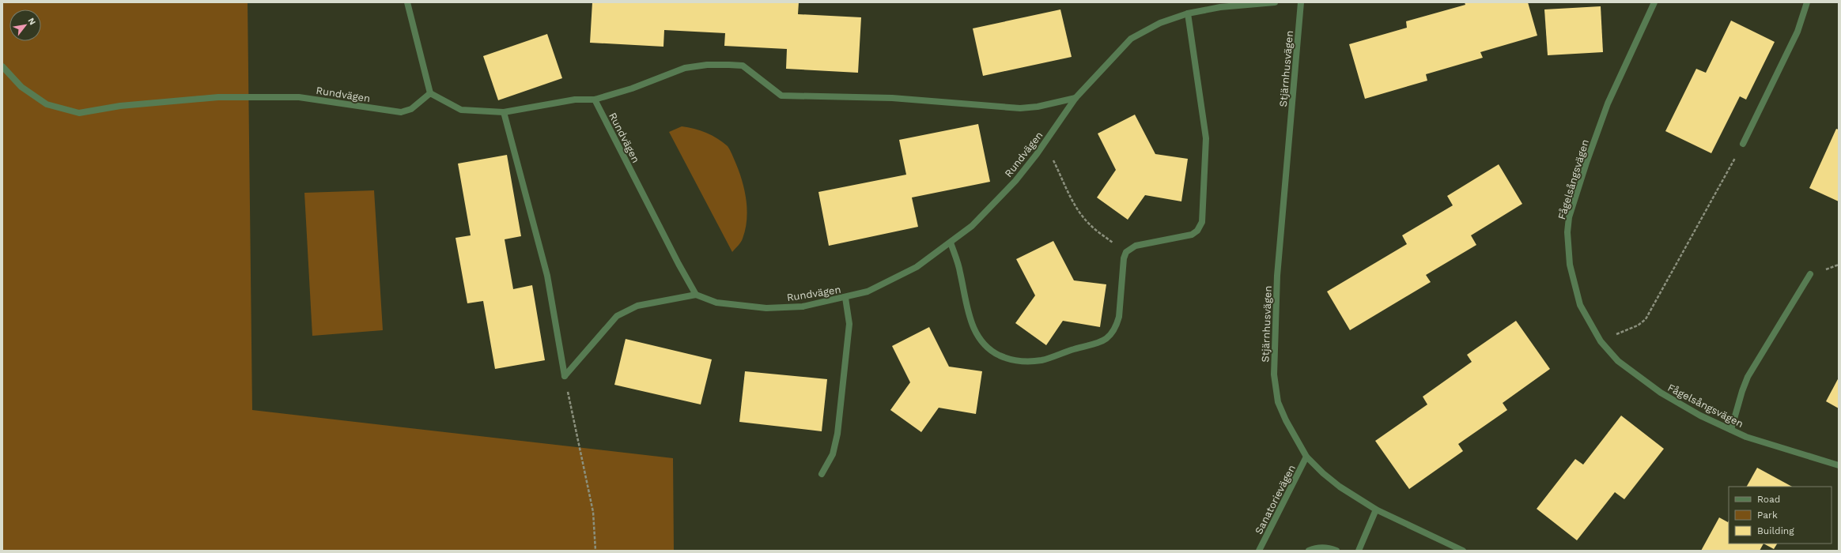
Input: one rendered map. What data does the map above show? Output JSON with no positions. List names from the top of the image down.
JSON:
{
  "streets": {
    "street": [
      "Stjärnhusvägen",
      "Rundvägen",
      "Fågelsångsvägen",
      "Sanatorievägen"
    ]
  },
  "crossings": [
    ["Stjärnhusvägen", "Sanatorievägen"]
  ],
  "legend": ["Road", "Park", "Building"],
  "north": "top right"
}
